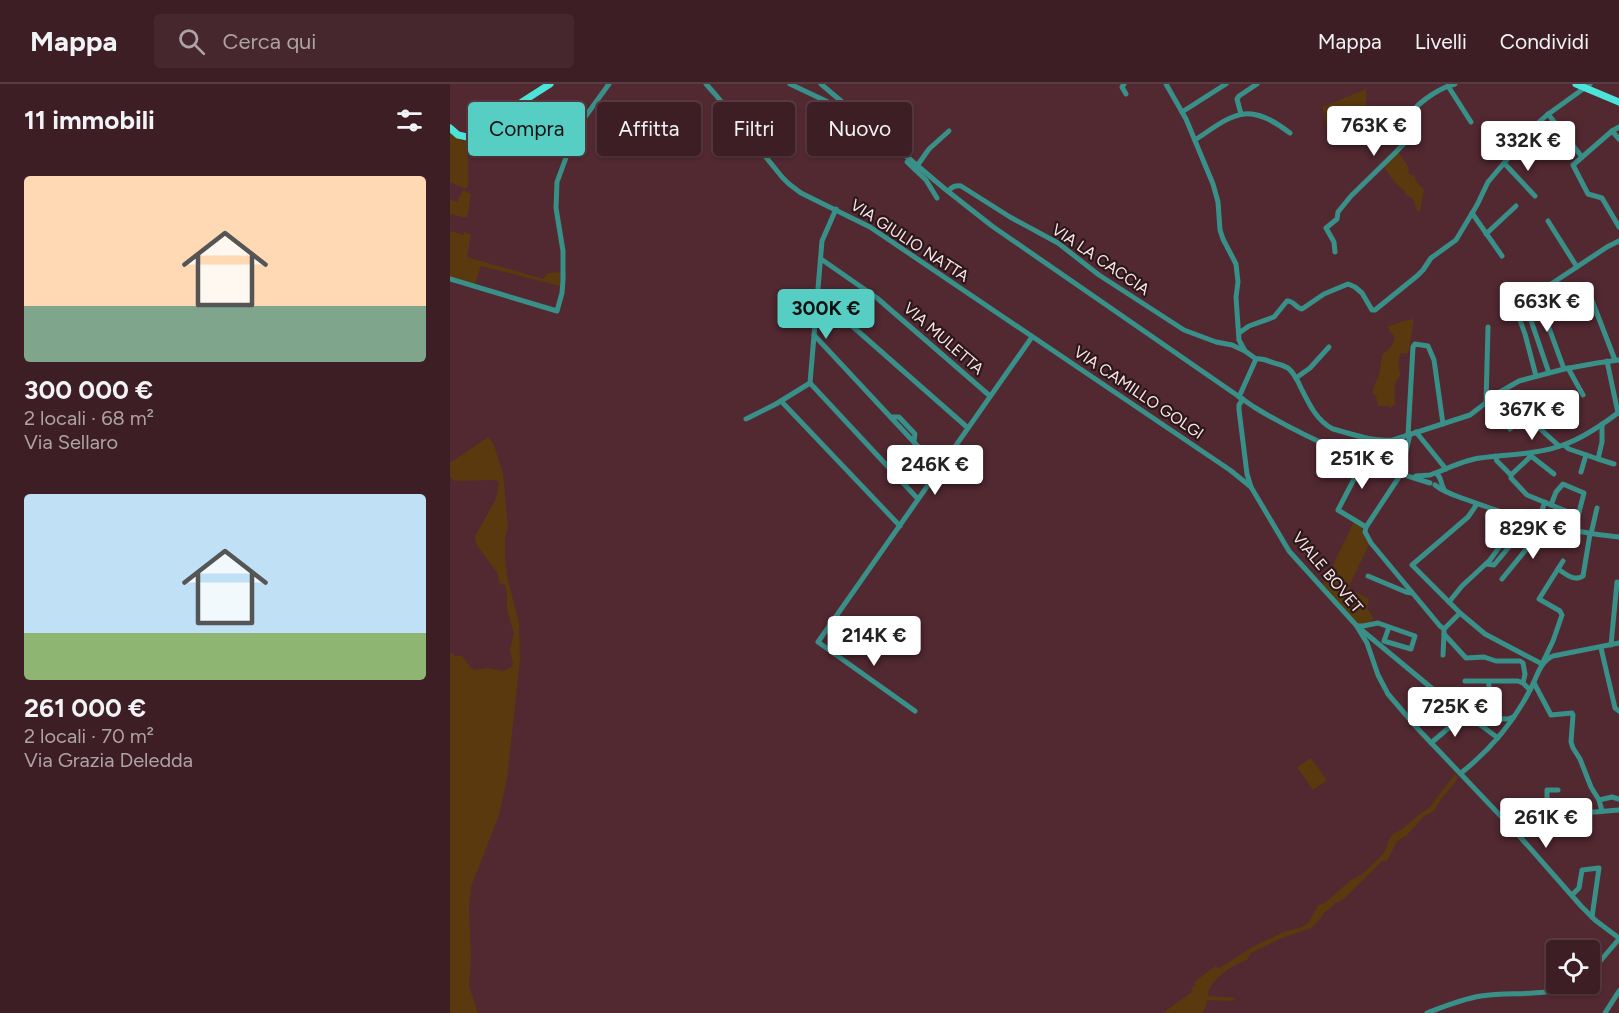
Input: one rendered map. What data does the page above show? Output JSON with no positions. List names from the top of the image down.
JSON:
{
  "streets": {
    "street": [
      "VIA GIULIO NATTA",
      "VIA LA CACCIA",
      "VIA MULETTA",
      "VIA CAMILLO GOLGI",
      "VIALE BOVET"
    ]
  },
  "crossings": [
    ["VIA GIULIO NATTA", "VIA CAMILLO GOLGI"],
    ["VIA CAMILLO GOLGI", "VIALE BOVET"]
  ],
  "page": {
    "header": "Mappa",
    "search": "Cerca qui",
    "nav": ["Mappa", "Livelli", "Condividi"],
    "heading": "11 immobili",
    "chip": [
      "Compra",
      "Affitta",
      "Filtri",
      "Nuovo"
    ],
    "price": [
      "763K €",
      "332K €",
      "663K €",
      "300K €",
      "367K €",
      "251K €",
      "246K €",
      "829K €",
      "214K €",
      "725K €",
      "261K €"
    ],
    "list": [
      {
        "name": "300 000 €",
        "note": "2 locali · 68 m² · Via Sellaro"
      },
      {
        "name": "261 000 €",
        "note": "2 locali · 70 m² · Via Grazia Deledda"
      }
    ]
  }
}
